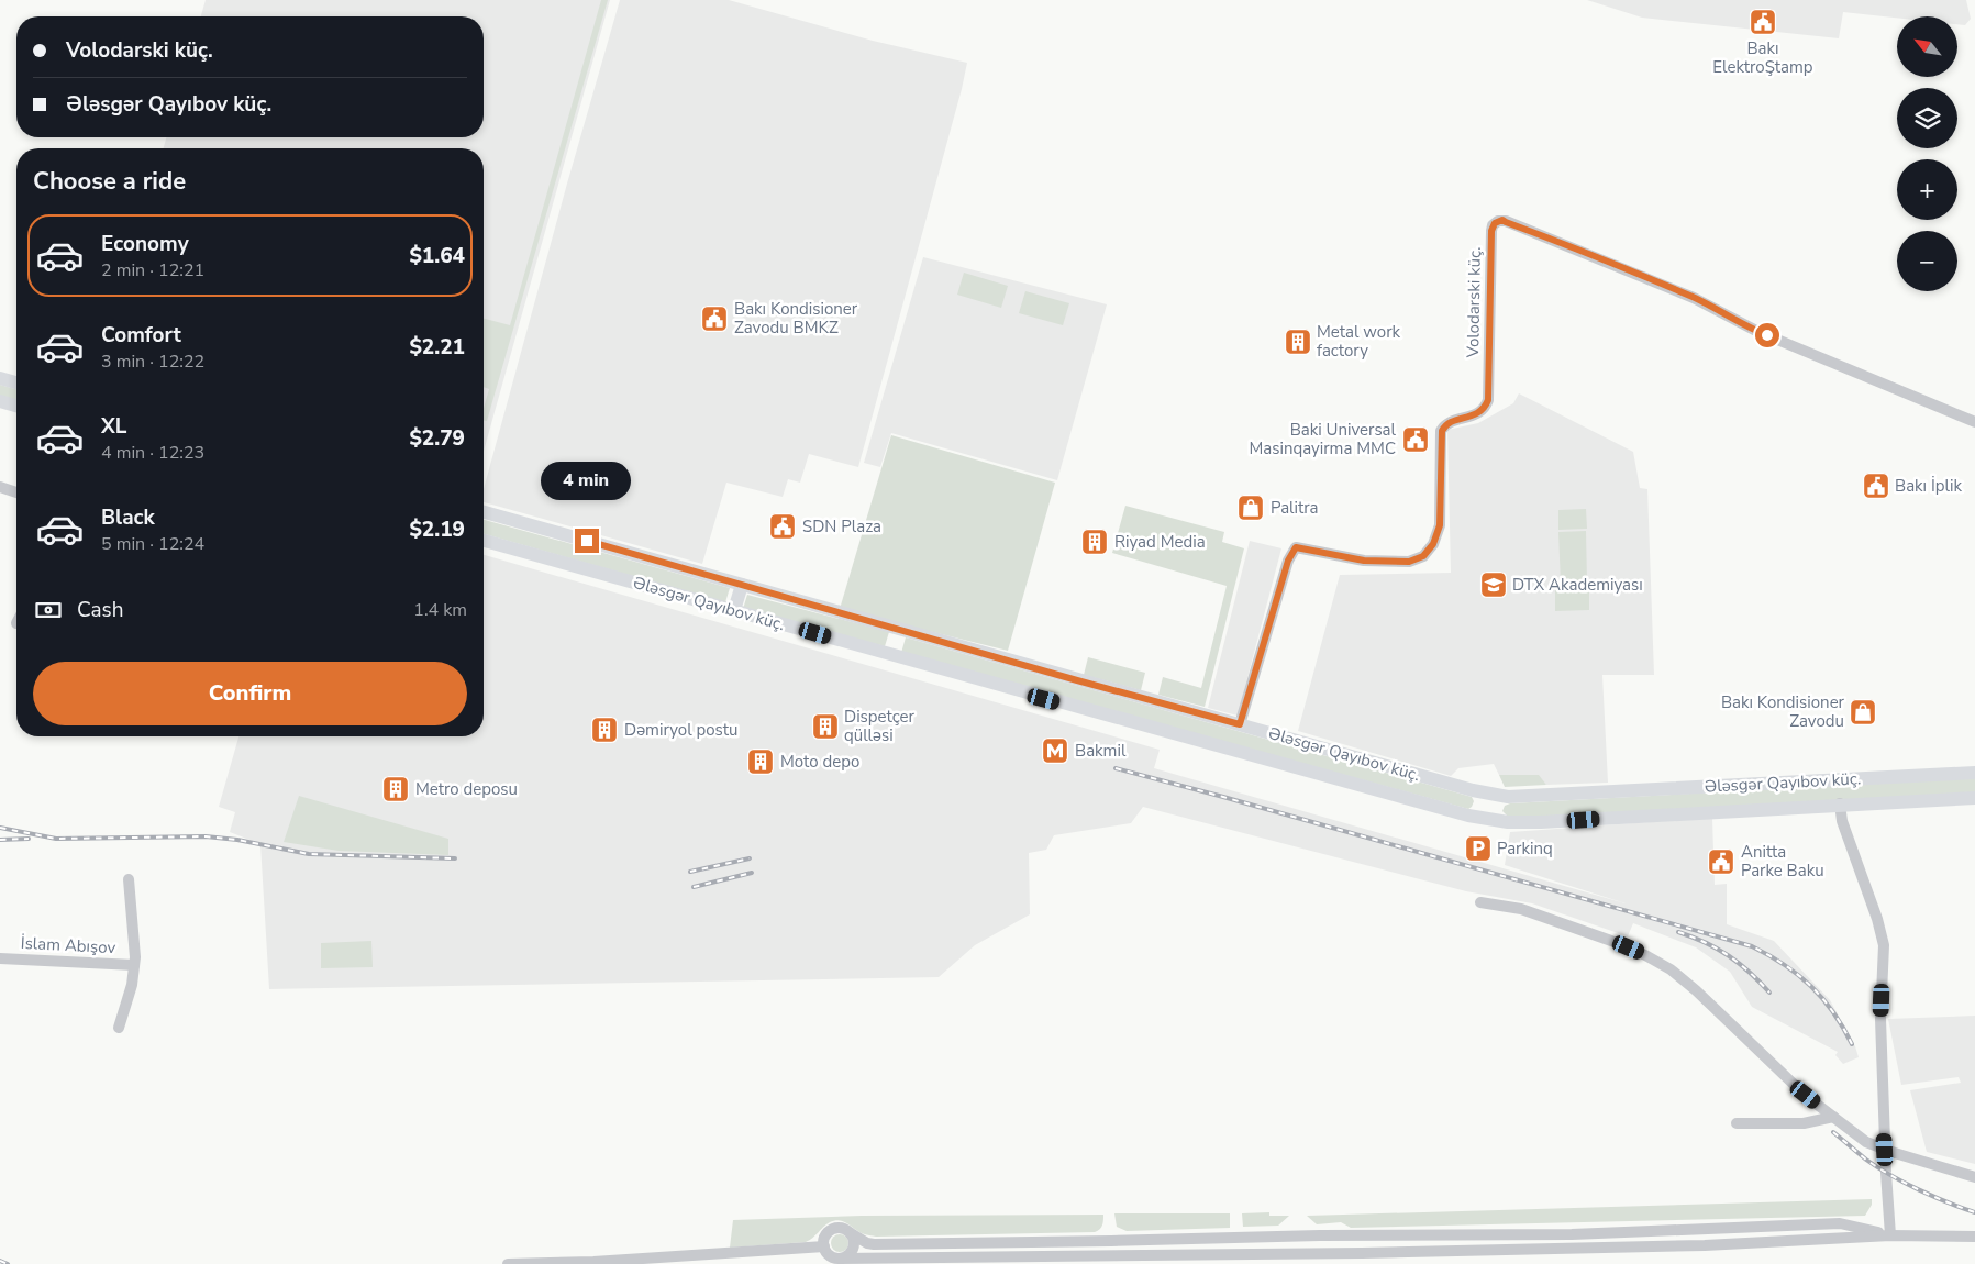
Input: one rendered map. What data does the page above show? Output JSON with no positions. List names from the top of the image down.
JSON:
{
  "streets": {
    "main road": ["Ələsgər Qayıbov küç."],
    "street": ["Volodarski küç.", "İslam Abışov"]
  },
  "crossings": [
    ["Volodarski küç.", "Ələsgər Qayıbov küç."]
  ],
  "places": {
    "public building": [
      "Bakı ElektroŞtamp",
      "Bakı Kondisioner Zavodu BMKZ",
      "Baki Universal Masinqayirma MMC",
      "Bakı İplik",
      "SDN Plaza",
      "Anitta Parke Baku"
    ],
    "building": [
      "Metal work factory",
      "Riyad Media",
      "Dispetçer qülləsi",
      "Dəmiryol postu",
      "Moto depo",
      "Metro deposu"
    ],
    "shop": ["Palitra", "Bakı Kondisioner Zavodu"],
    "school or university": ["DTX Akademiyası"],
    "metro station": ["Bakmil"],
    "parking": ["Parkinq"]
  },
  "north": "top left",
  "page": {
    "map_buttons": ["+", "−"],
    "banner": ["Volodarski küç.", "Ələsgər Qayıbov küç."],
    "heading": "Choose a ride",
    "list": [
      {
        "name": "Economy",
        "note": "2 min · 12:21",
        "value": "$1.64"
      },
      {
        "name": "Comfort",
        "note": "3 min · 12:22",
        "value": "$2.21"
      },
      {
        "name": "XL",
        "note": "4 min · 12:23",
        "value": "$2.79"
      },
      {
        "name": "Black",
        "note": "5 min · 12:24",
        "value": "$2.19"
      }
    ],
    "bubble": "4 min",
    "pay": ["Cash", "1.4 km"],
    "buttons": "Confirm"
  }
}
